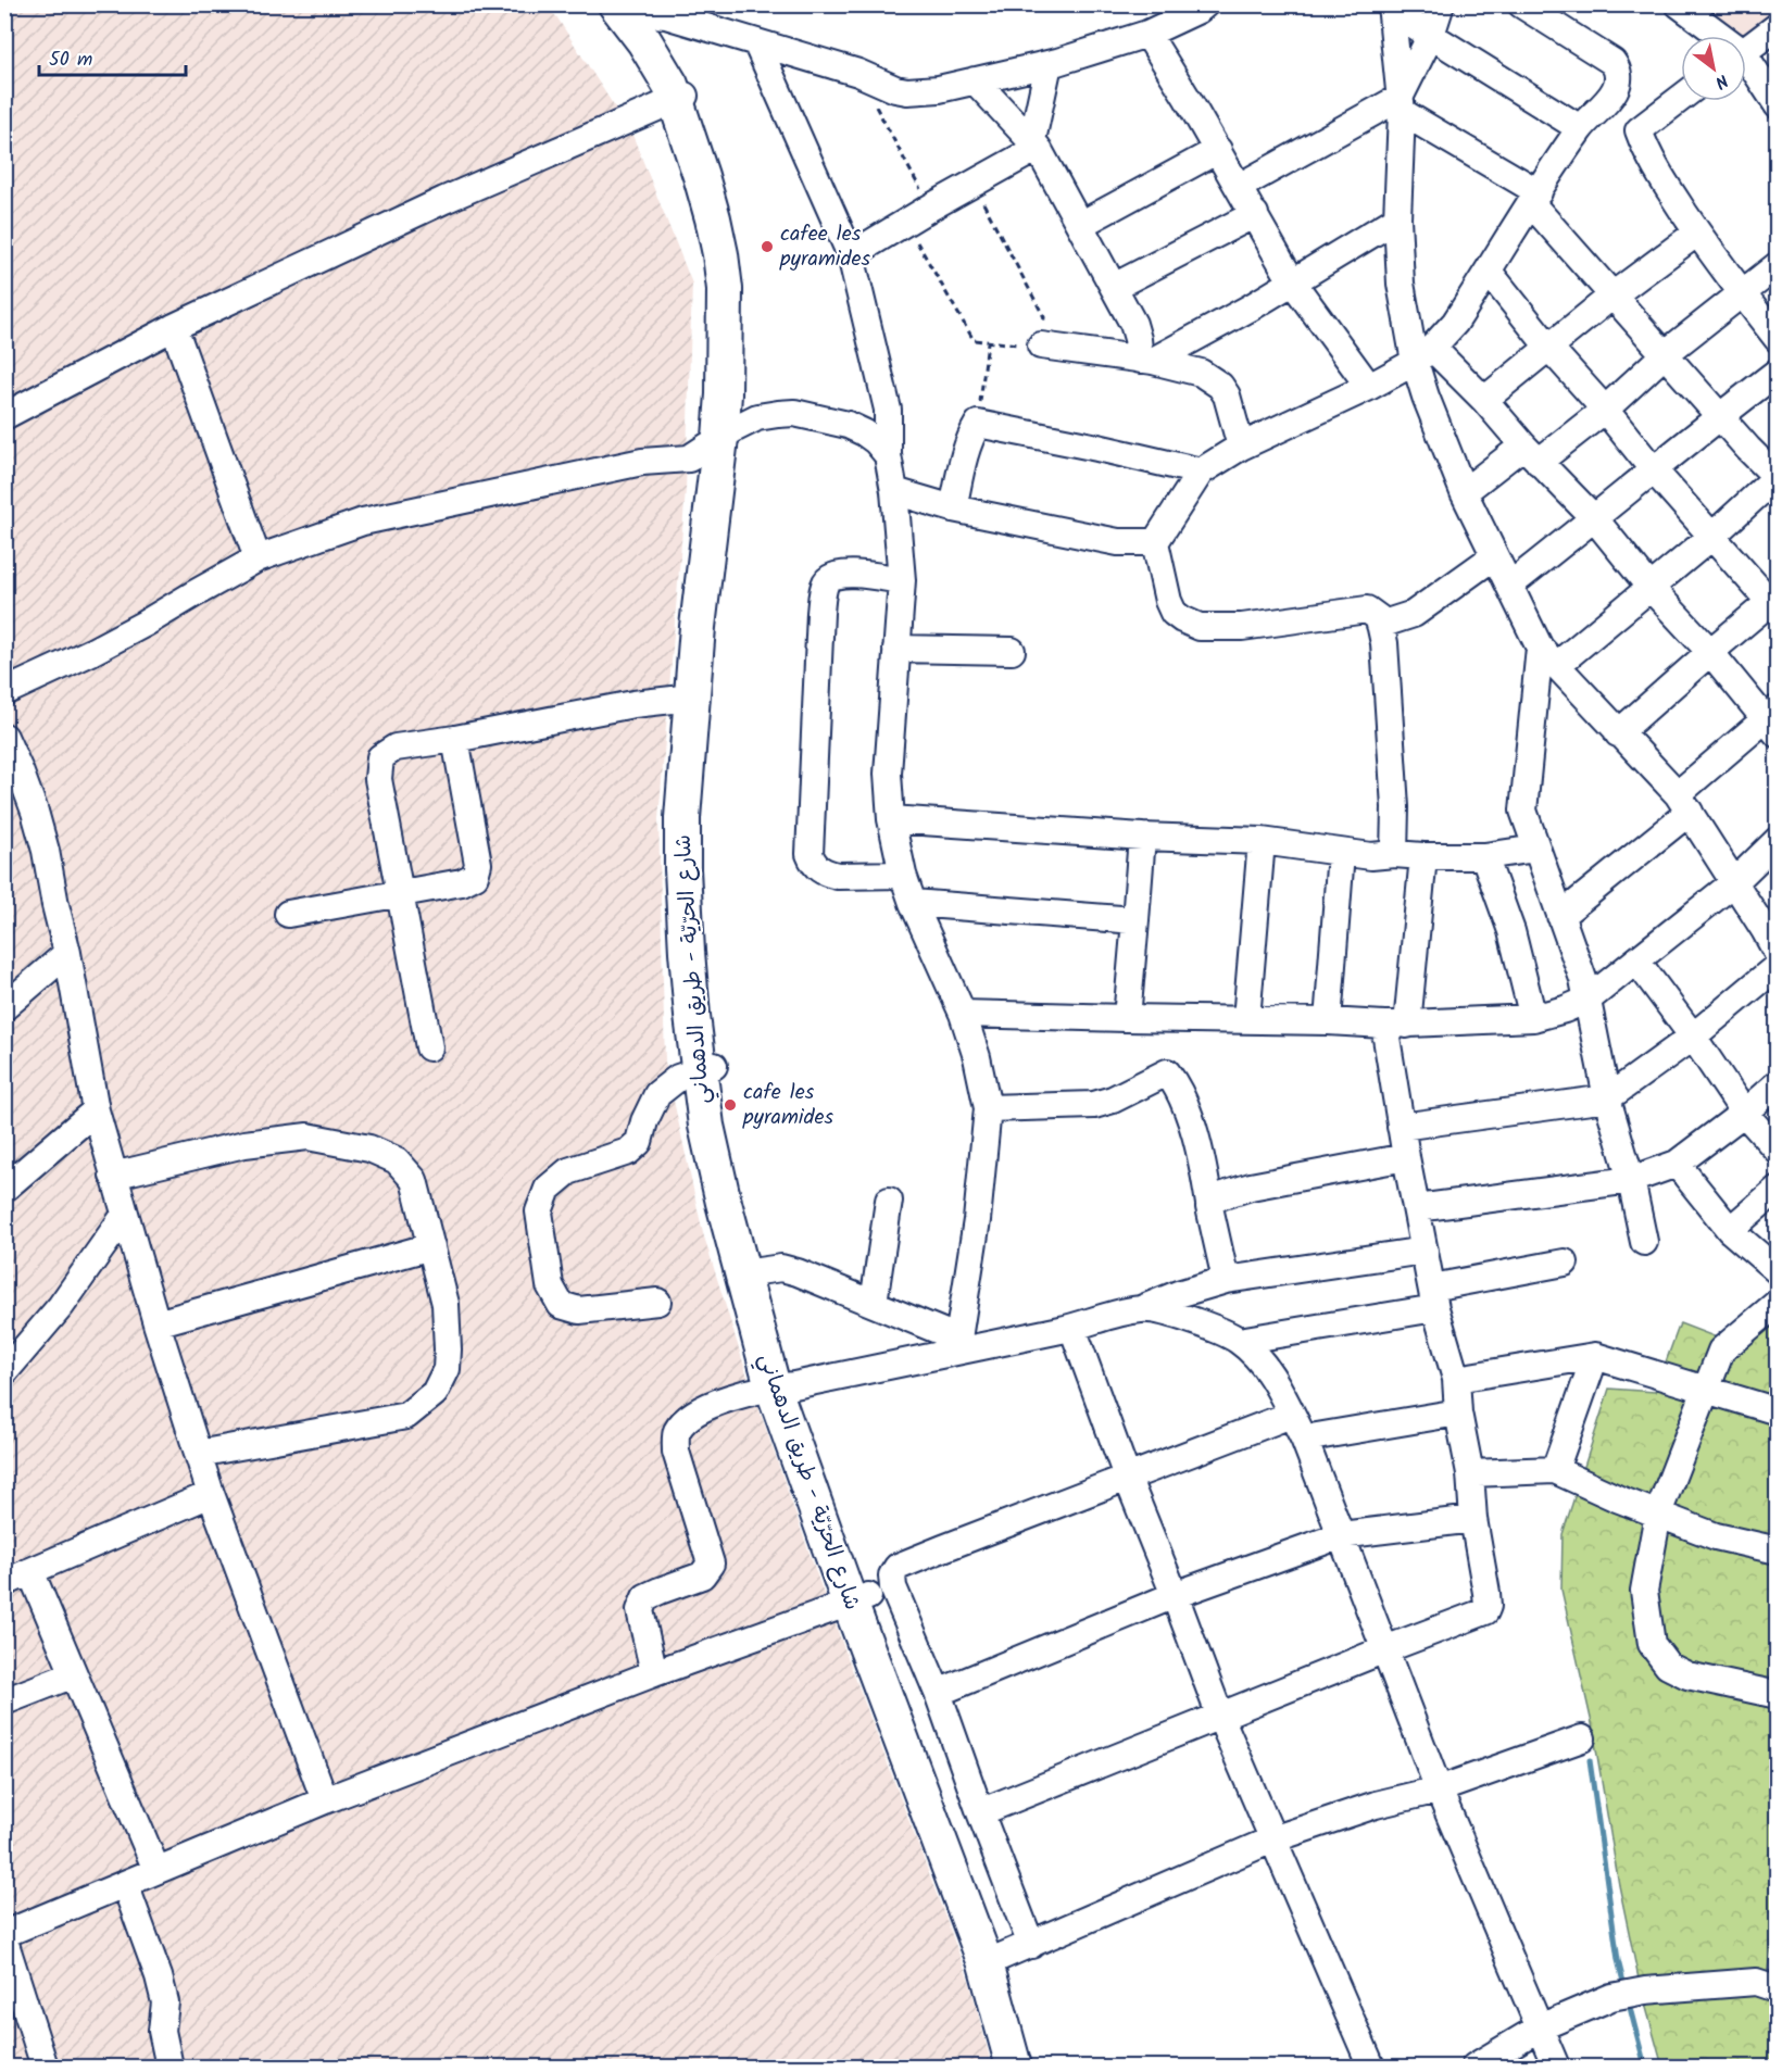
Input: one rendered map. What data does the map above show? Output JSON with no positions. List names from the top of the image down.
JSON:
{
  "streets": {
    "main road": ["شارع الحرّيّة - طريق الدهماني"]
  },
  "places": ["cafee les pyramides", "cafe les pyramides"],
  "scale_bar": "50 m",
  "north": "bottom right"
}
